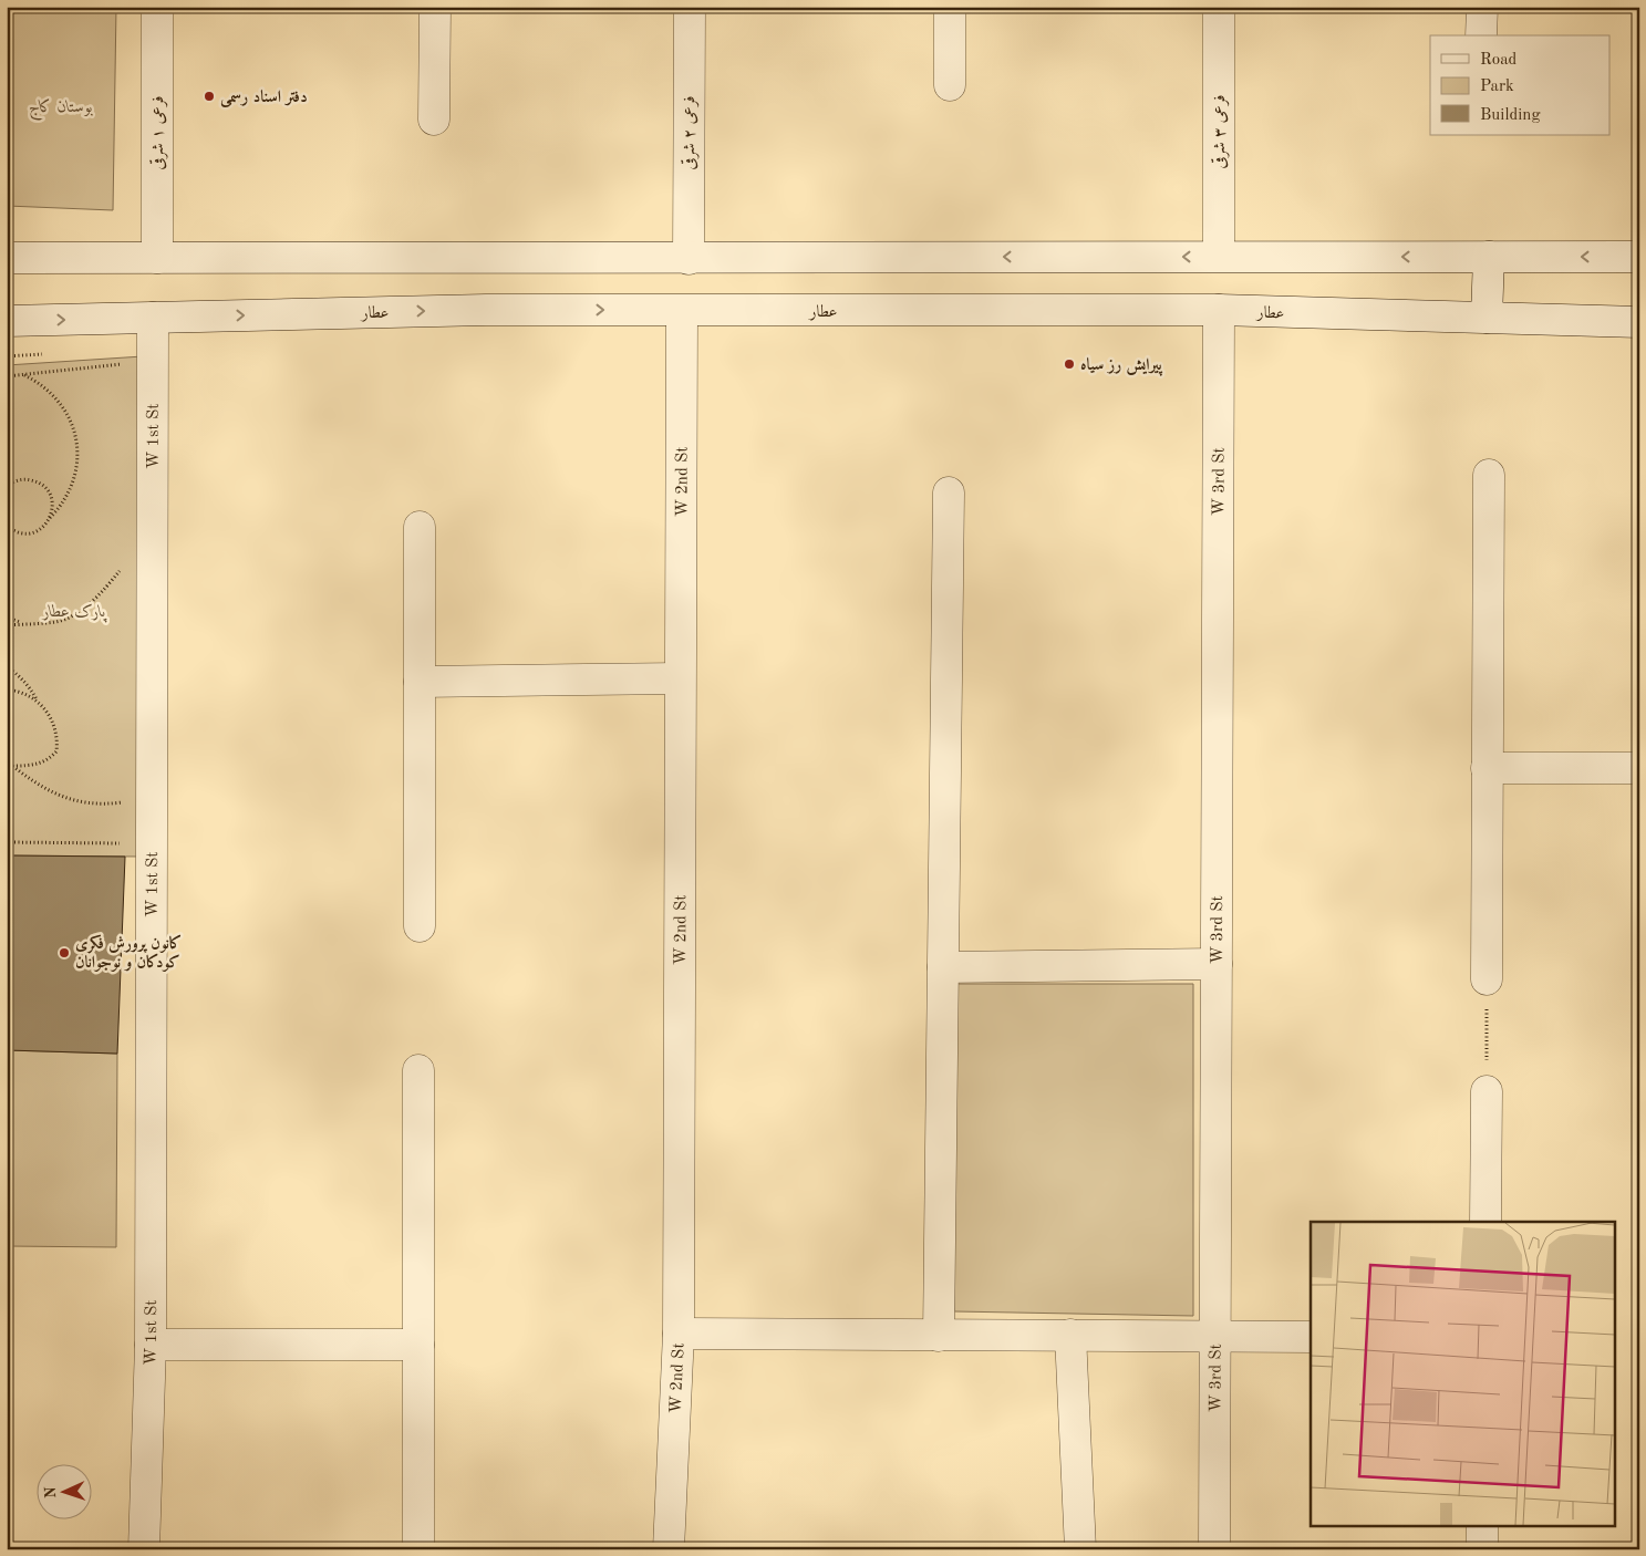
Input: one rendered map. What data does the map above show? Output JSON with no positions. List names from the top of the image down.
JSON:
{
  "streets": {
    "street": [
      "فرعی ۳ شرقی",
      "فرعی ۱ شرقی",
      "فرعی ۲ شرقی",
      "عطار",
      "W 1st St",
      "W 2nd St",
      "W 3rd St"
    ]
  },
  "crossings": [
    ["عطار", "W 1st St"],
    ["عطار", "W 2nd St"],
    ["عطار", "W 3rd St"]
  ],
  "parks": ["بوستان کاج", "پارک عطار"],
  "places": ["دفتر اسناد رسمی", "پیرایش رز سیاه", "کانون پرورش فکری کودکان و نوجوانان"],
  "legend": ["Road", "Park", "Building"],
  "north": "left"
}
